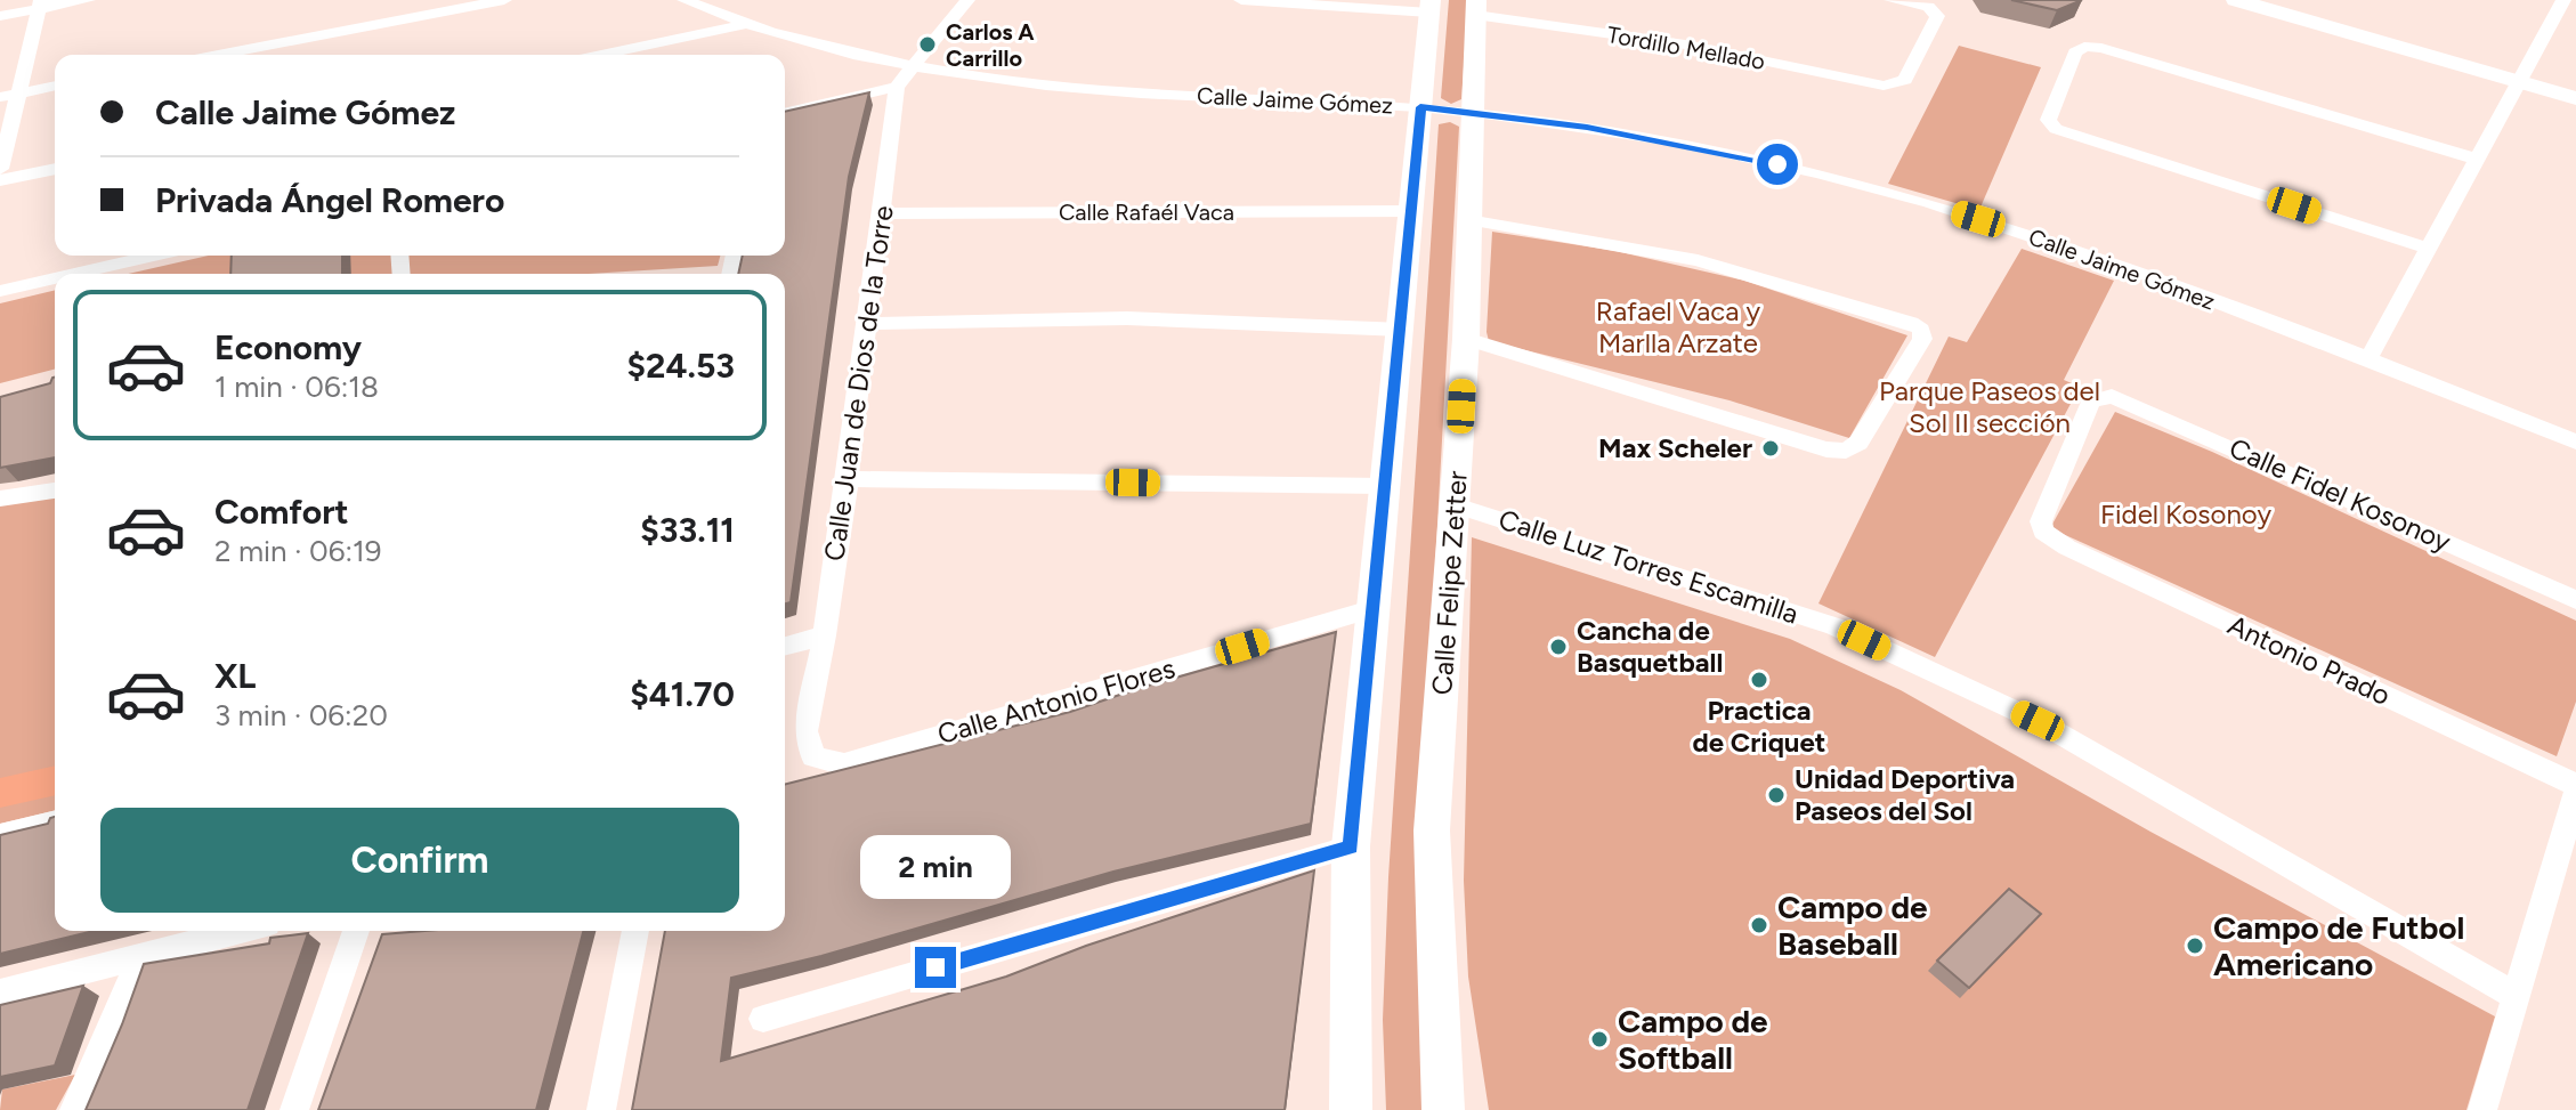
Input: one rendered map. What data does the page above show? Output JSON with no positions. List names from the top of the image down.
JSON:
{
  "streets": {
    "main road": ["Calle Felipe Zetter"],
    "street": [
      "Tordillo Mellado",
      "Calle Jaime Gómez",
      "Calle Rafaél Vaca",
      "Calle Juan de Dios de la Torre",
      "Calle Fidel Kosonoy",
      "Calle Luz Torres Escamilla",
      "Antonio Prado",
      "Calle Antonio Flores"
    ]
  },
  "crossings": [
    ["Tordillo Mellado", "Calle Felipe Zetter"],
    ["Calle Jaime Gómez", "Calle Felipe Zetter"],
    ["Calle Rafaél Vaca", "Calle Juan de Dios de la Torre"],
    ["Calle Juan de Dios de la Torre", "Calle Antonio Flores"],
    ["Calle Fidel Kosonoy", "Antonio Prado"],
    ["Calle Luz Torres Escamilla", "Calle Felipe Zetter"]
  ],
  "parks": ["Rafael Vaca y Marlla Arzate", "Parque Paseos del Sol II sección", "Fidel Kosonoy"],
  "places": [
    "Carlos A Carrillo",
    "Max Scheler",
    "Cancha de Basquetball",
    "Practica de Criquet",
    "Unidad Deportiva Paseos del Sol",
    "Campo de Baseball",
    "Campo de Futbol Americano",
    "Campo de Softball"
  ],
  "page": {
    "banner": ["Calle Jaime Gómez", "Privada Ángel Romero"],
    "list": [
      {
        "name": "Economy",
        "note": "1 min · 06:18",
        "value": "$24.53"
      },
      {
        "name": "Comfort",
        "note": "2 min · 06:19",
        "value": "$33.11"
      },
      {
        "name": "XL",
        "note": "3 min · 06:20",
        "value": "$41.70"
      }
    ],
    "buttons": "Confirm",
    "bubble": "2 min"
  }
}
